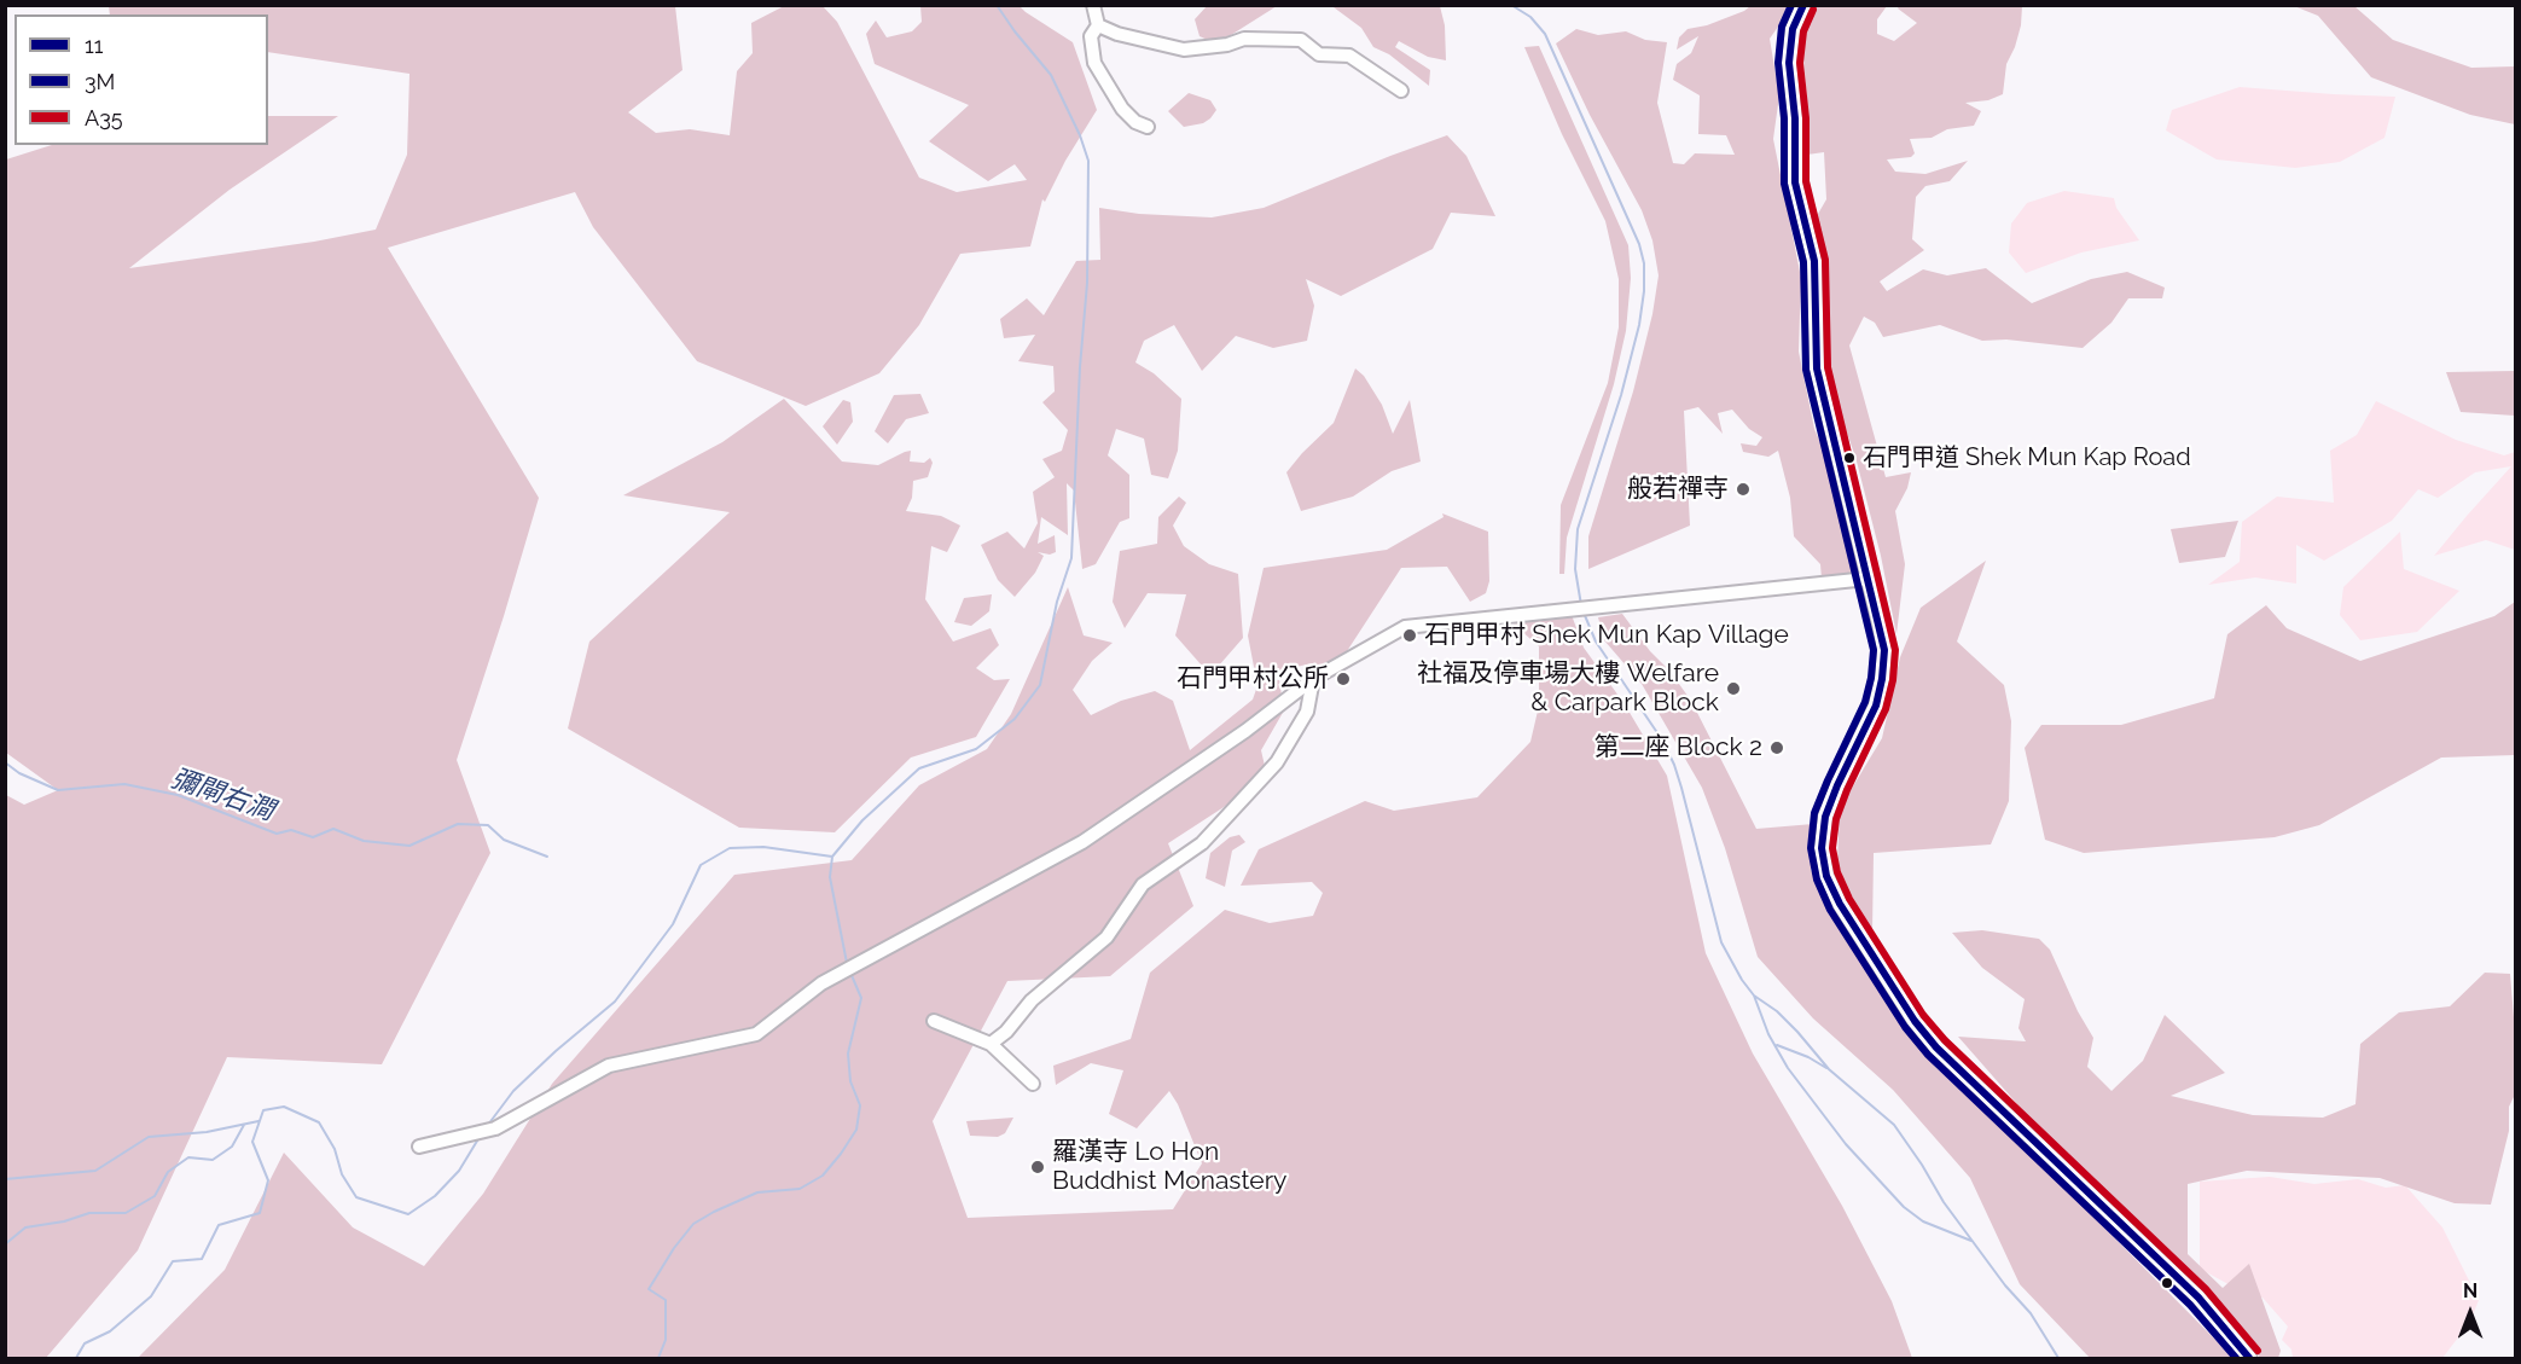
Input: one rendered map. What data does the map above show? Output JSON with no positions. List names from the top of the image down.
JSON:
{
  "water": ["彌閘右澗"],
  "places": [
    "石門甲道 Shek Mun Kap Road",
    "般若禪寺",
    "石門甲村 Shek Mun Kap Village",
    "石門甲村公所",
    "社福及停車場大樓 Welfare & Carpark Block",
    "第二座 Block 2",
    "羅漢寺 Lo Hon Buddhist Monastery"
  ],
  "lines": ["transit line 11", "transit line 3M", "transit line A35"],
  "legend": ["11", "3M", "A35"],
  "north": "top"
}
